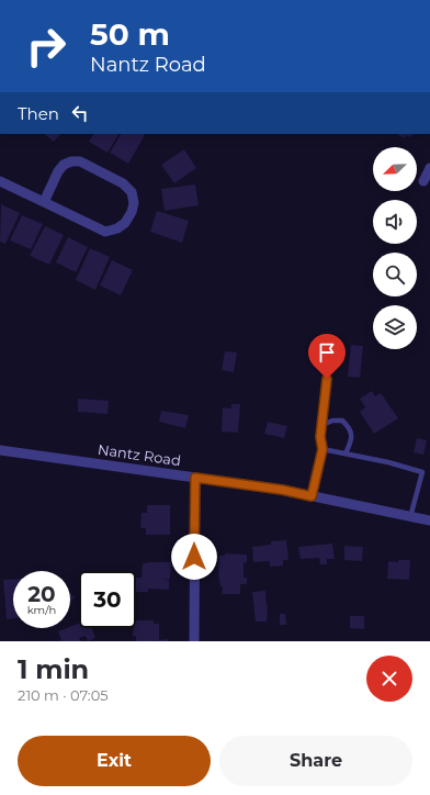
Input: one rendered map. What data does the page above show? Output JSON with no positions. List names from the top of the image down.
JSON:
{
  "streets": {
    "street": ["Nantz Road"]
  },
  "north": "bottom left",
  "page": {
    "turn": ["50 m", "Nantz Road"],
    "then": "Then",
    "speed": "20 km/h",
    "limit": "30",
    "heading": ["1 min", "210 m · 07:05"],
    "buttons": ["Exit", "Share"]
  }
}
